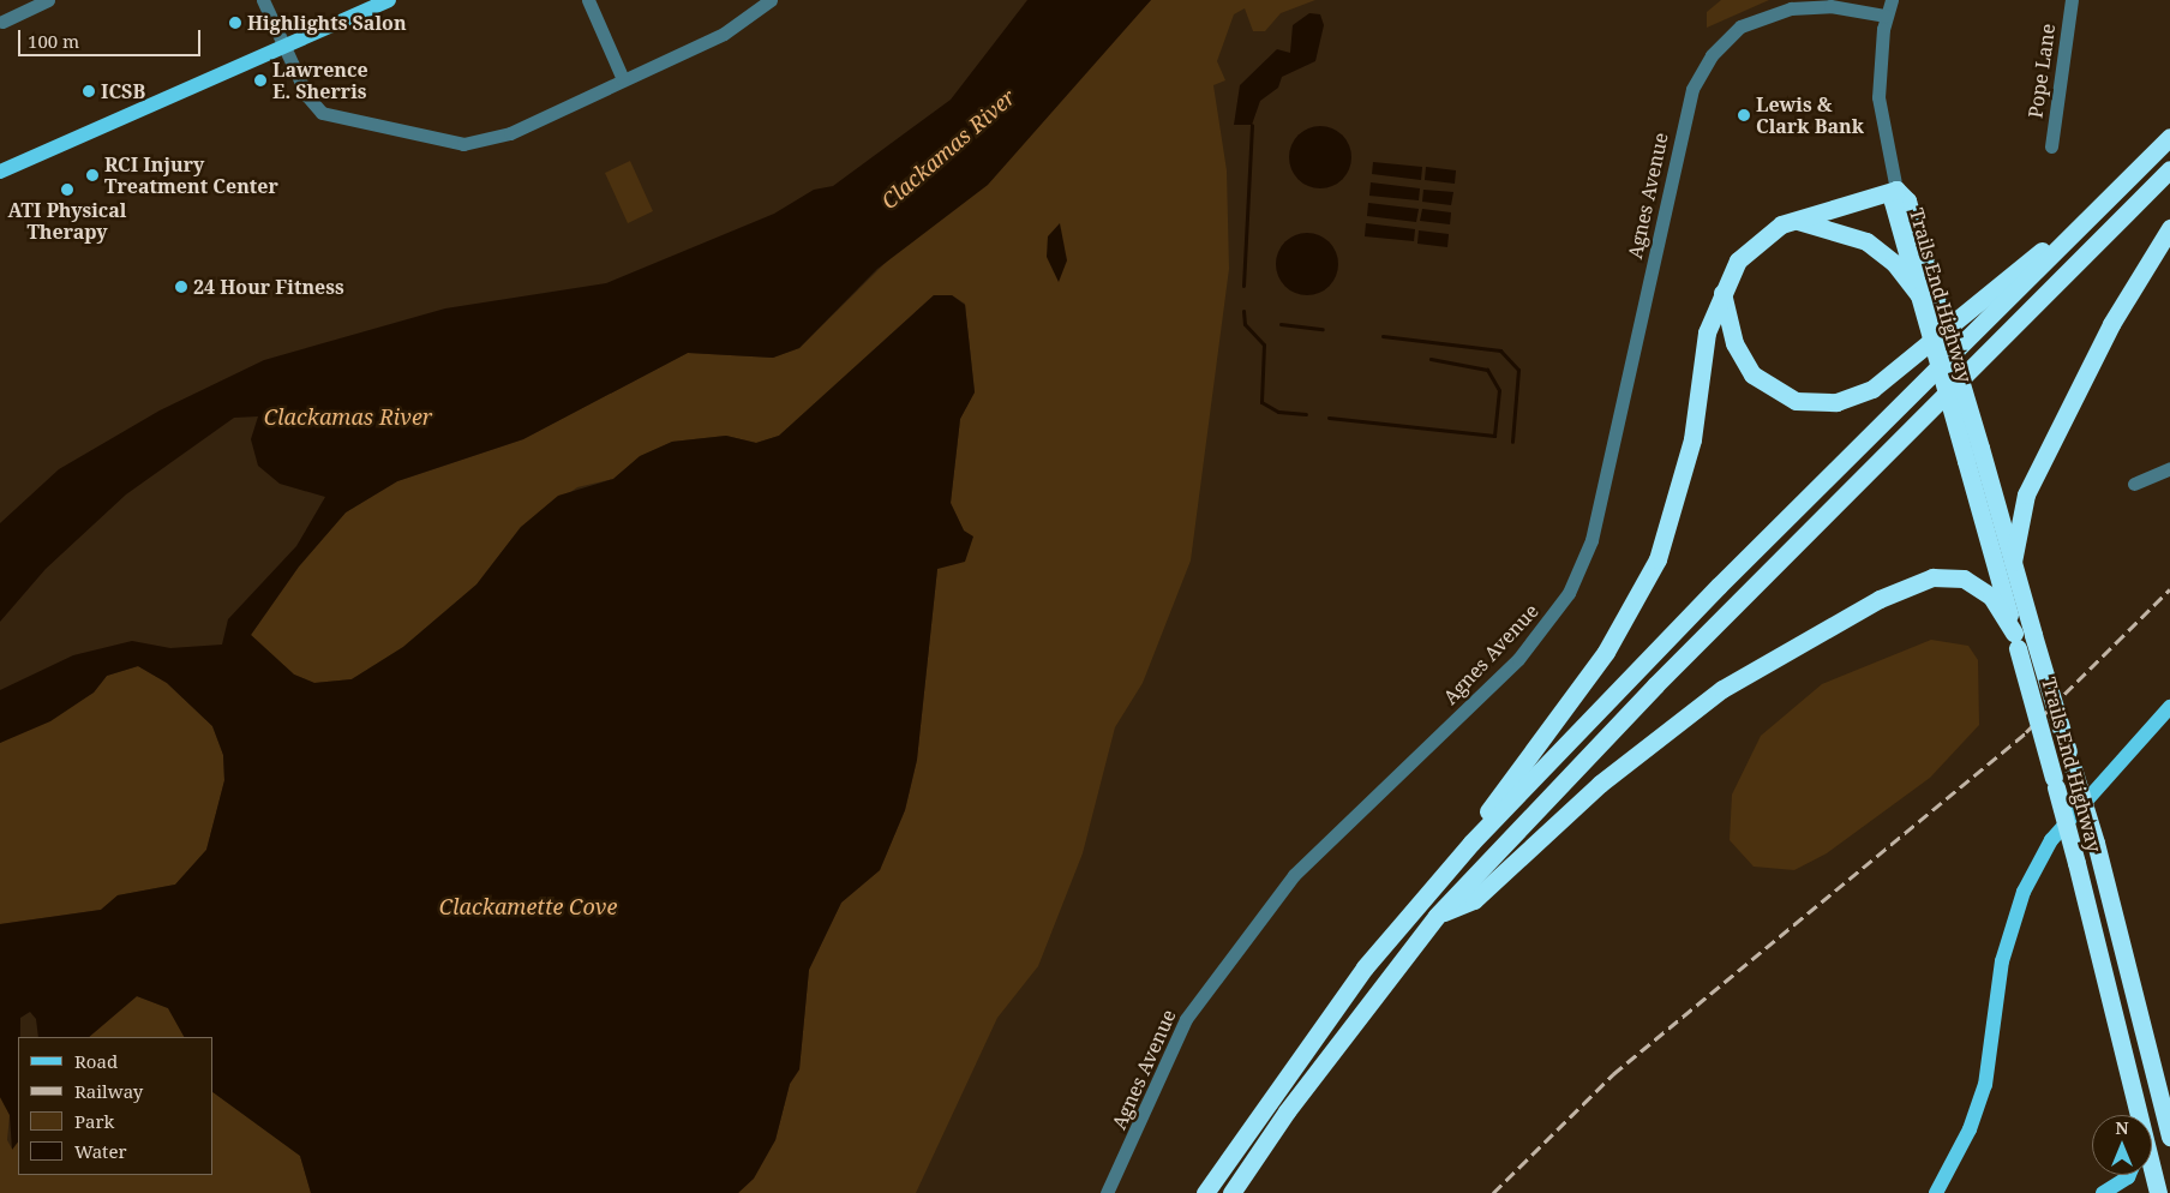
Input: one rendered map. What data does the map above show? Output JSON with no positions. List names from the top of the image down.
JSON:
{
  "streets": {
    "highway": ["Trails End Highway"],
    "street": ["Pope Lane", "Agnes Avenue"]
  },
  "water": ["Clackamas River", "Clackamette Cove"],
  "places": [
    "Highlights Salon",
    "Lawrence E. Sherris",
    "ICSB",
    "Lewis & Clark Bank",
    "RCI Injury Treatment Center",
    "ATI Physical Therapy",
    "24 Hour Fitness"
  ],
  "legend": [
    "Road",
    "Railway",
    "Park",
    "Water"
  ],
  "scale_bar": "100 m",
  "north": "top"
}
